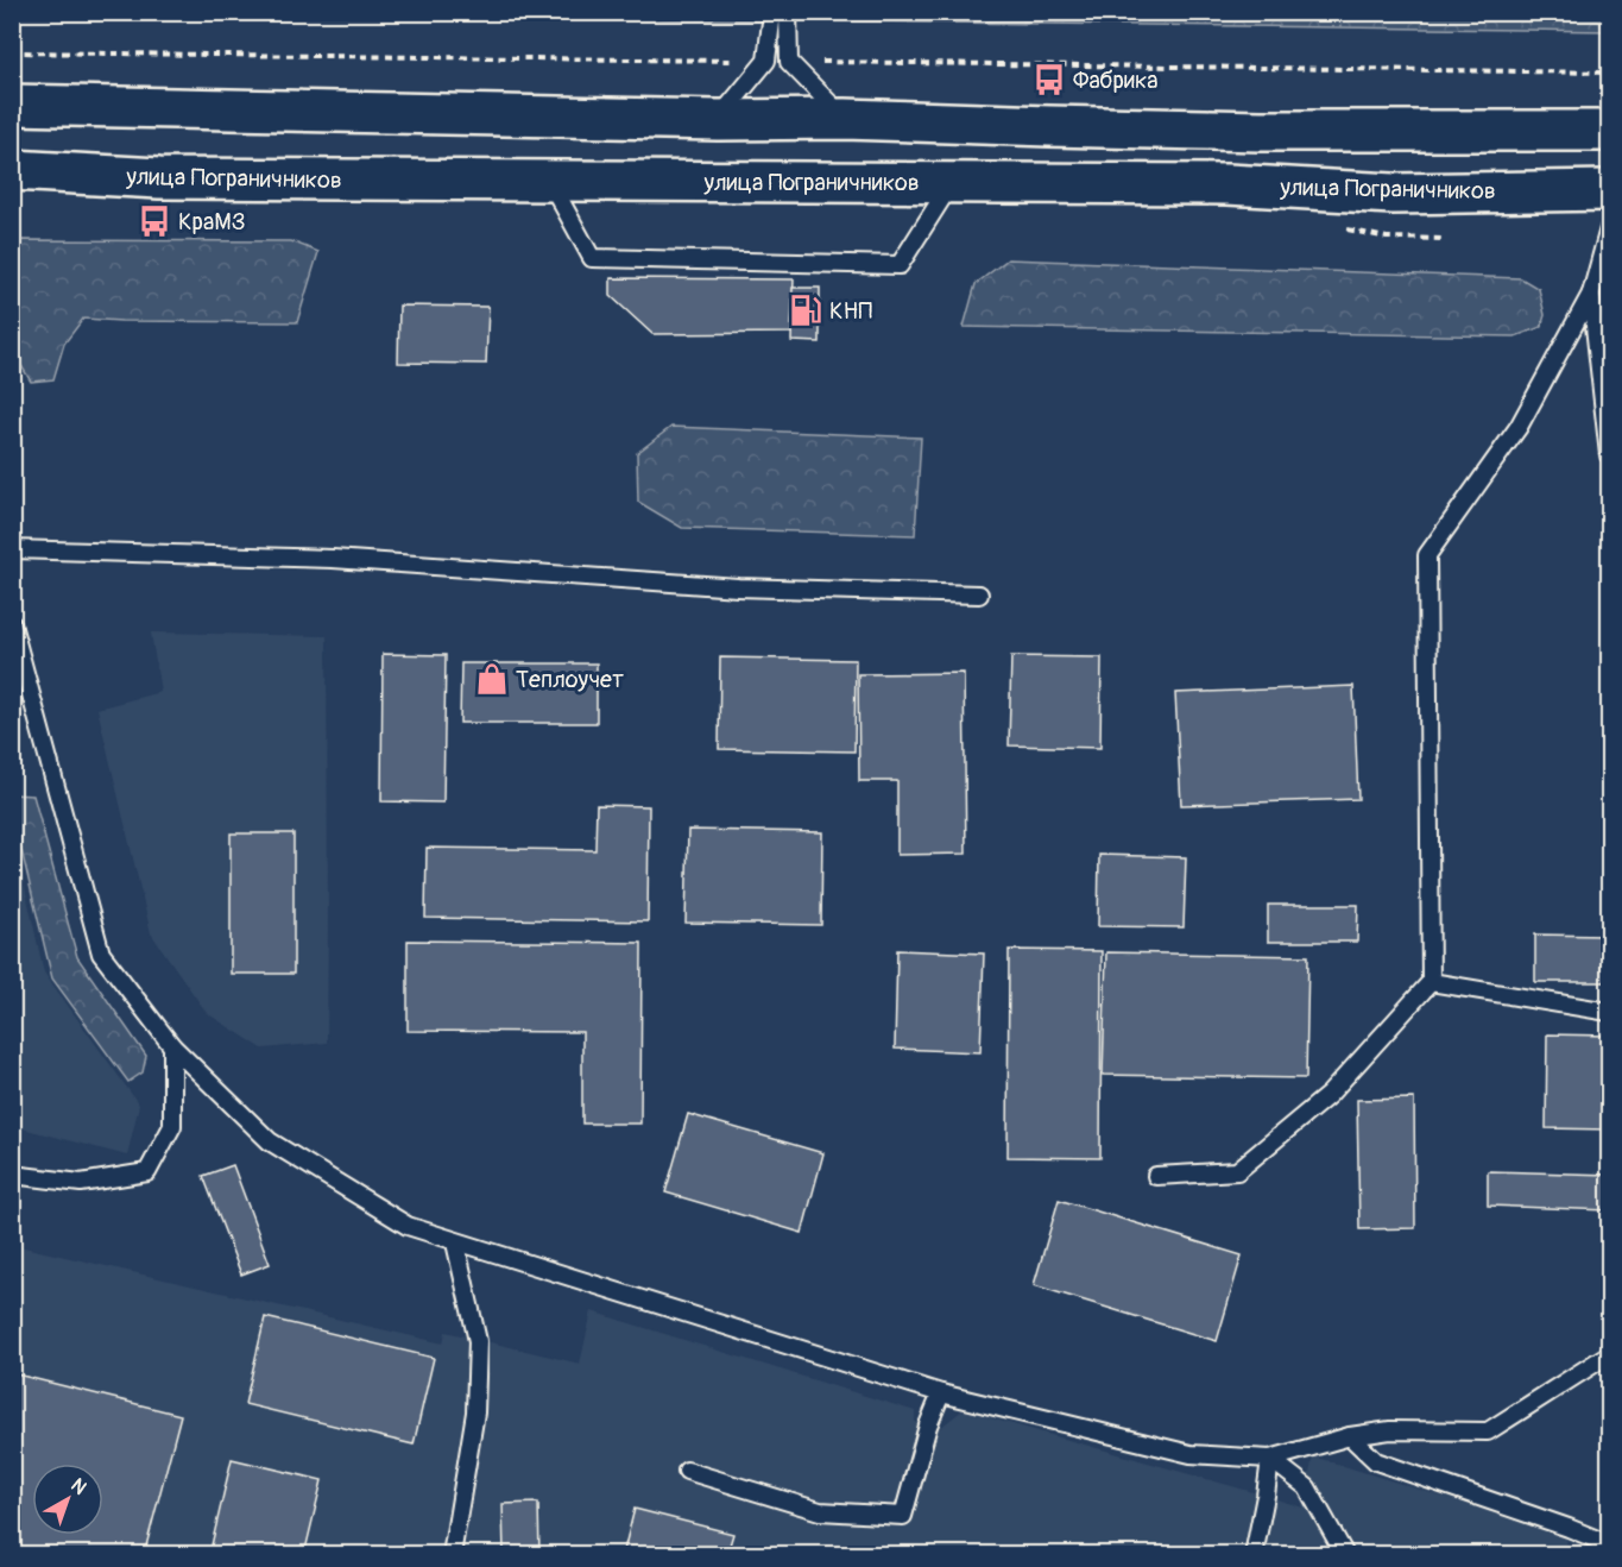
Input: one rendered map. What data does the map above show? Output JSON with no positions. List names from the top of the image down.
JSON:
{
  "streets": {
    "main road": ["улица Пограничников"]
  },
  "places": {
    "bus stop": ["Фабрика", "КраМЗ"],
    "fuel station": ["КНП"],
    "shop": ["Теплоучет"]
  },
  "north": "top right"
}
